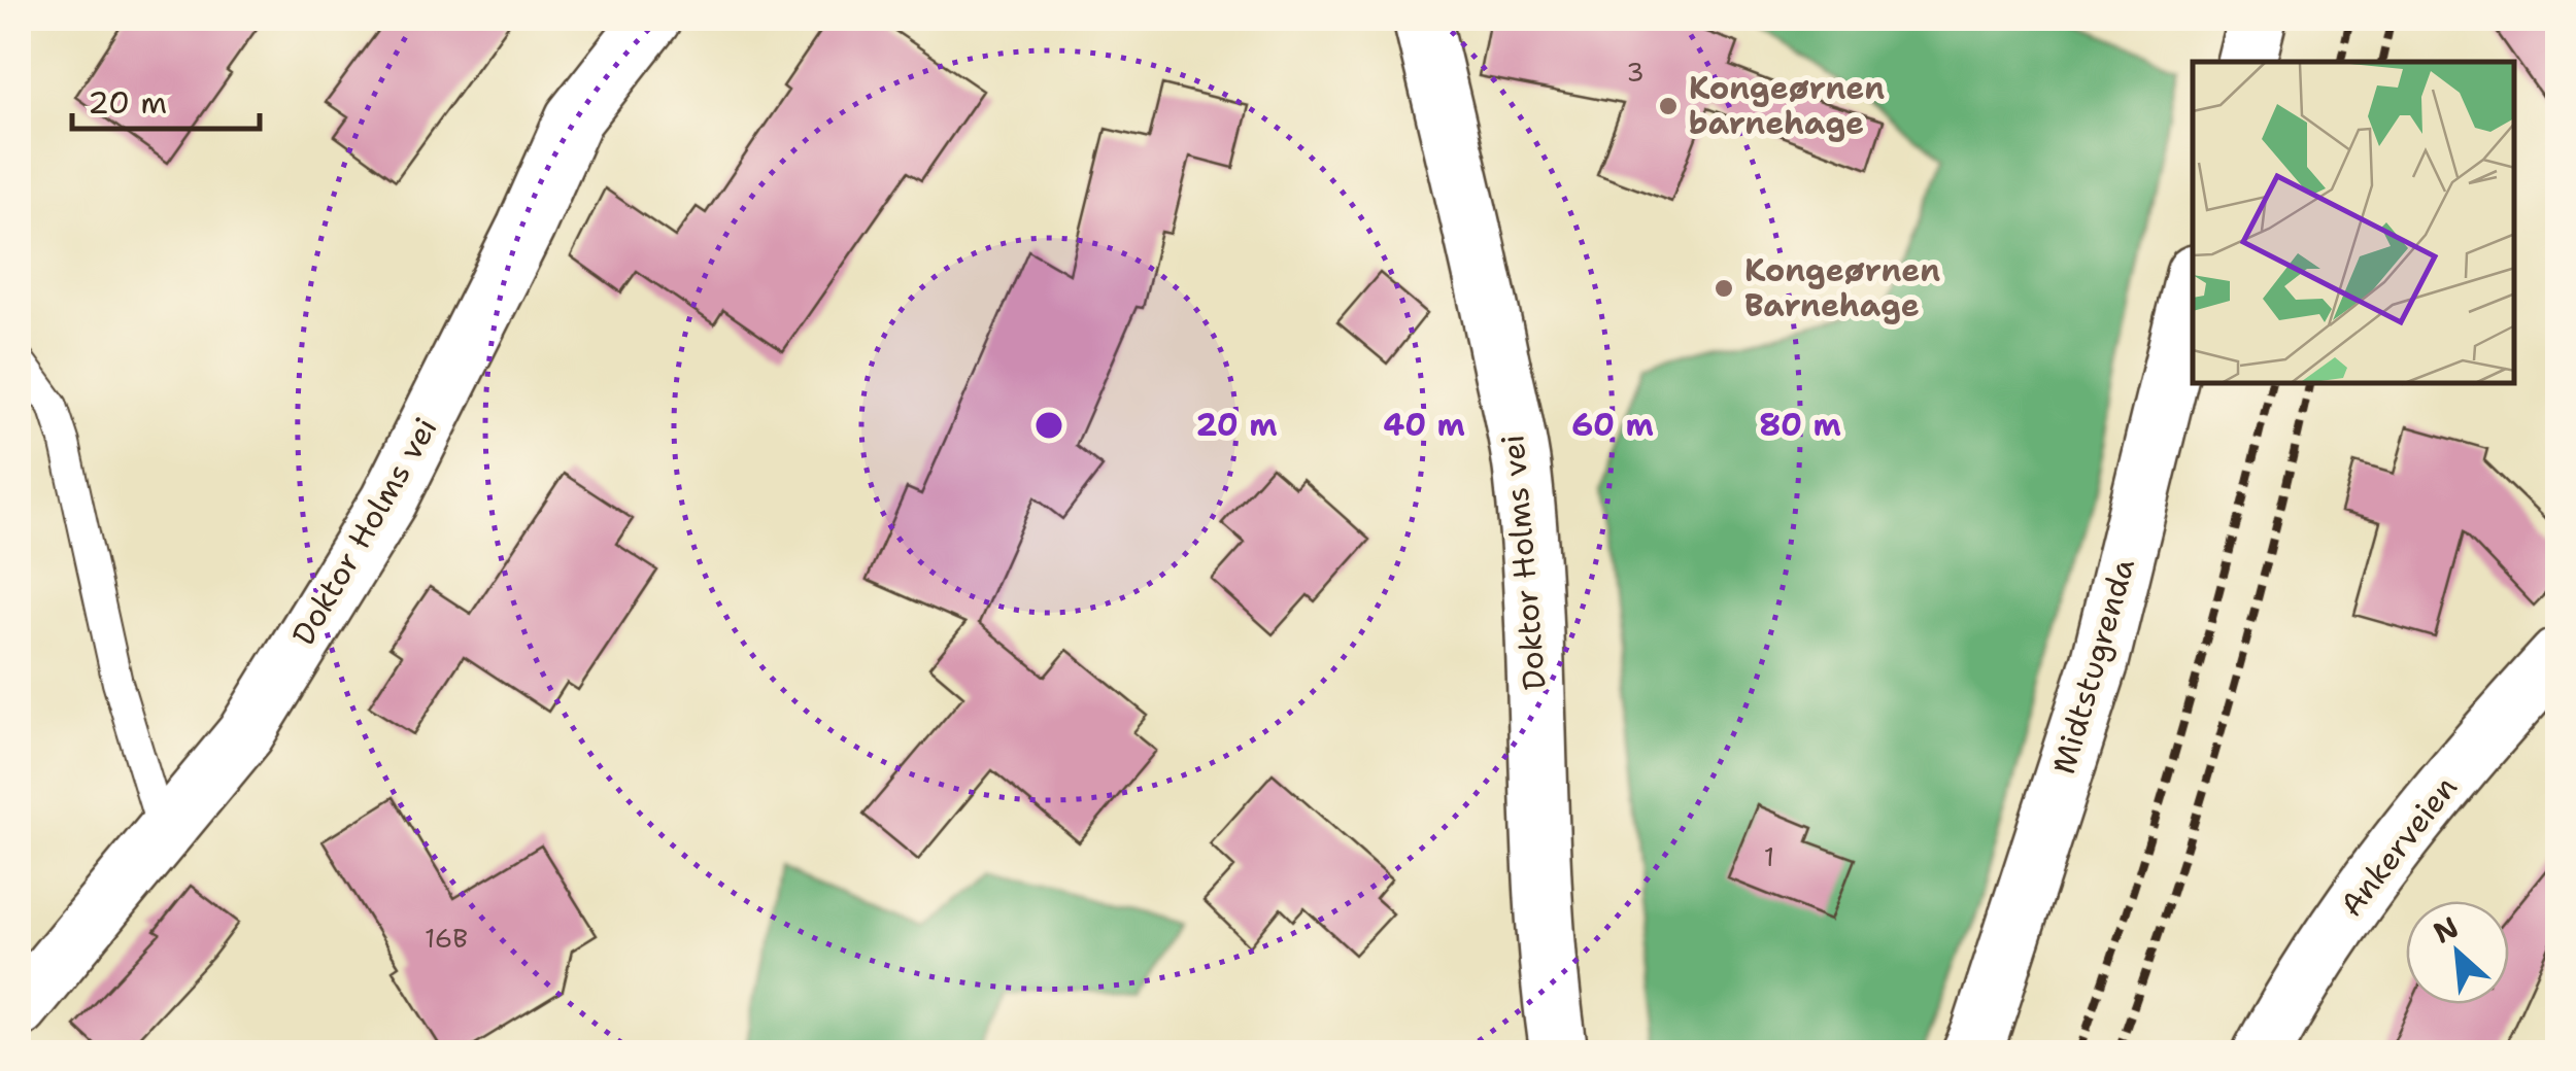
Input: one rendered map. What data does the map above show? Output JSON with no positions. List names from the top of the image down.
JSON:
{
  "streets": {
    "street": ["Doktor Holms vei", "Midtstugrenda", "Ankerveien"]
  },
  "places": ["Kongeørnen barnehage", "Kongeørnen Barnehage"],
  "house_numbers": ["3", "1", "16B"],
  "scale_bar": "20 m",
  "north": "top left",
  "rings": [
    "20 m",
    "40 m",
    "60 m",
    "80 m"
  ]
}
